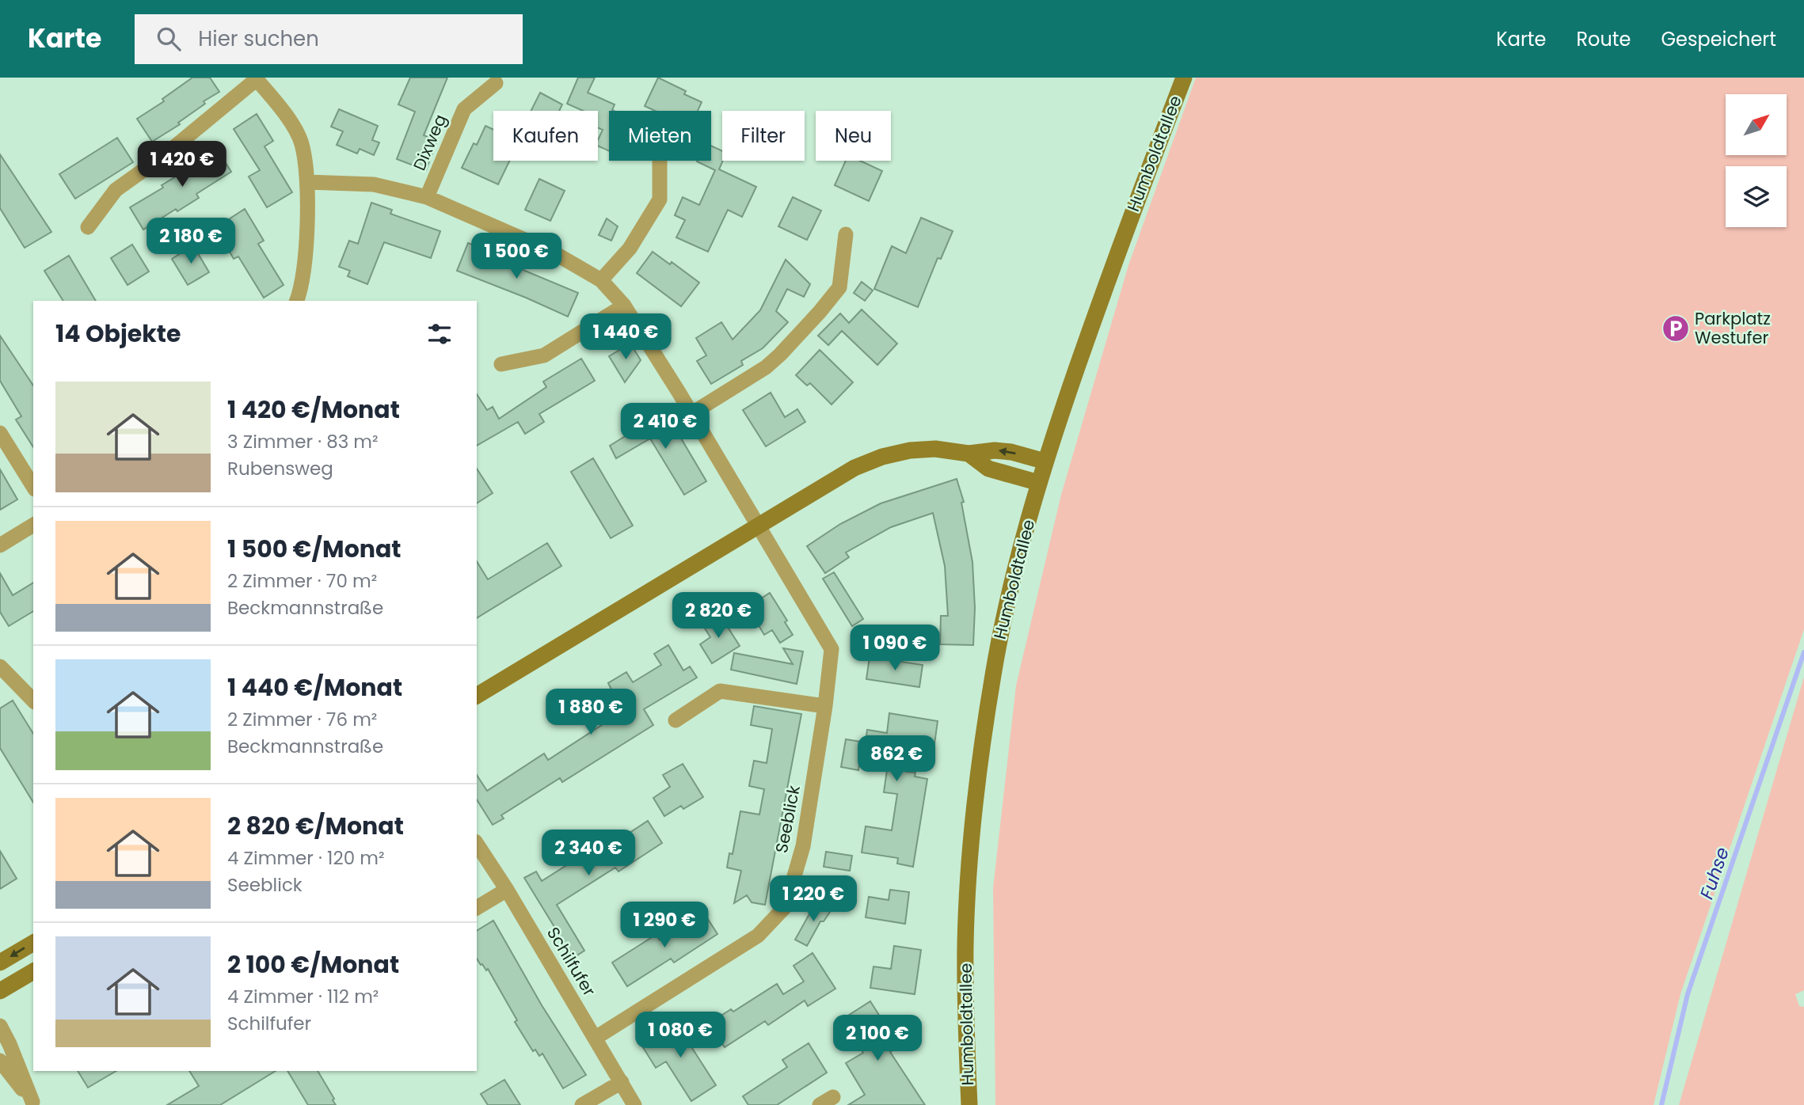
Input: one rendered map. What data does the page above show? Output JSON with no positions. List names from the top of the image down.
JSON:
{
  "streets": {
    "street": [
      "Dixweg",
      "Humboldtallee",
      "Seeblick",
      "Schilfufer"
    ]
  },
  "crossings": [
    ["Dixweg", "Seeblick"],
    ["Seeblick", "Schilfufer"]
  ],
  "water": ["Fuhse"],
  "places": {
    "parking": ["Parkplatz Westufer"]
  },
  "north": "top right",
  "page": {
    "header": "Karte",
    "search": "Hier suchen",
    "nav": ["Karte", "Route", "Gespeichert"],
    "chip": [
      "Kaufen",
      "Mieten",
      "Filter",
      "Neu"
    ],
    "price": [
      "1 420 €",
      "2 180 €",
      "1 500 €",
      "1 440 €",
      "2 410 €",
      "2 820 €",
      "1 090 €",
      "1 880 €",
      "862 €",
      "2 340 €",
      "1 220 €",
      "1 290 €",
      "1 080 €",
      "2 100 €"
    ],
    "heading": "14 Objekte",
    "list": [
      {
        "name": "1 420 €/Monat",
        "note": "3 Zimmer · 83 m² · Rubensweg"
      },
      {
        "name": "1 500 €/Monat",
        "note": "2 Zimmer · 70 m² · Beckmannstraße"
      },
      {
        "name": "1 440 €/Monat",
        "note": "2 Zimmer · 76 m² · Beckmannstraße"
      },
      {
        "name": "2 820 €/Monat",
        "note": "4 Zimmer · 120 m² · Seeblick"
      },
      {
        "name": "2 100 €/Monat",
        "note": "4 Zimmer · 112 m² · Schilfufer"
      }
    ]
  }
}
